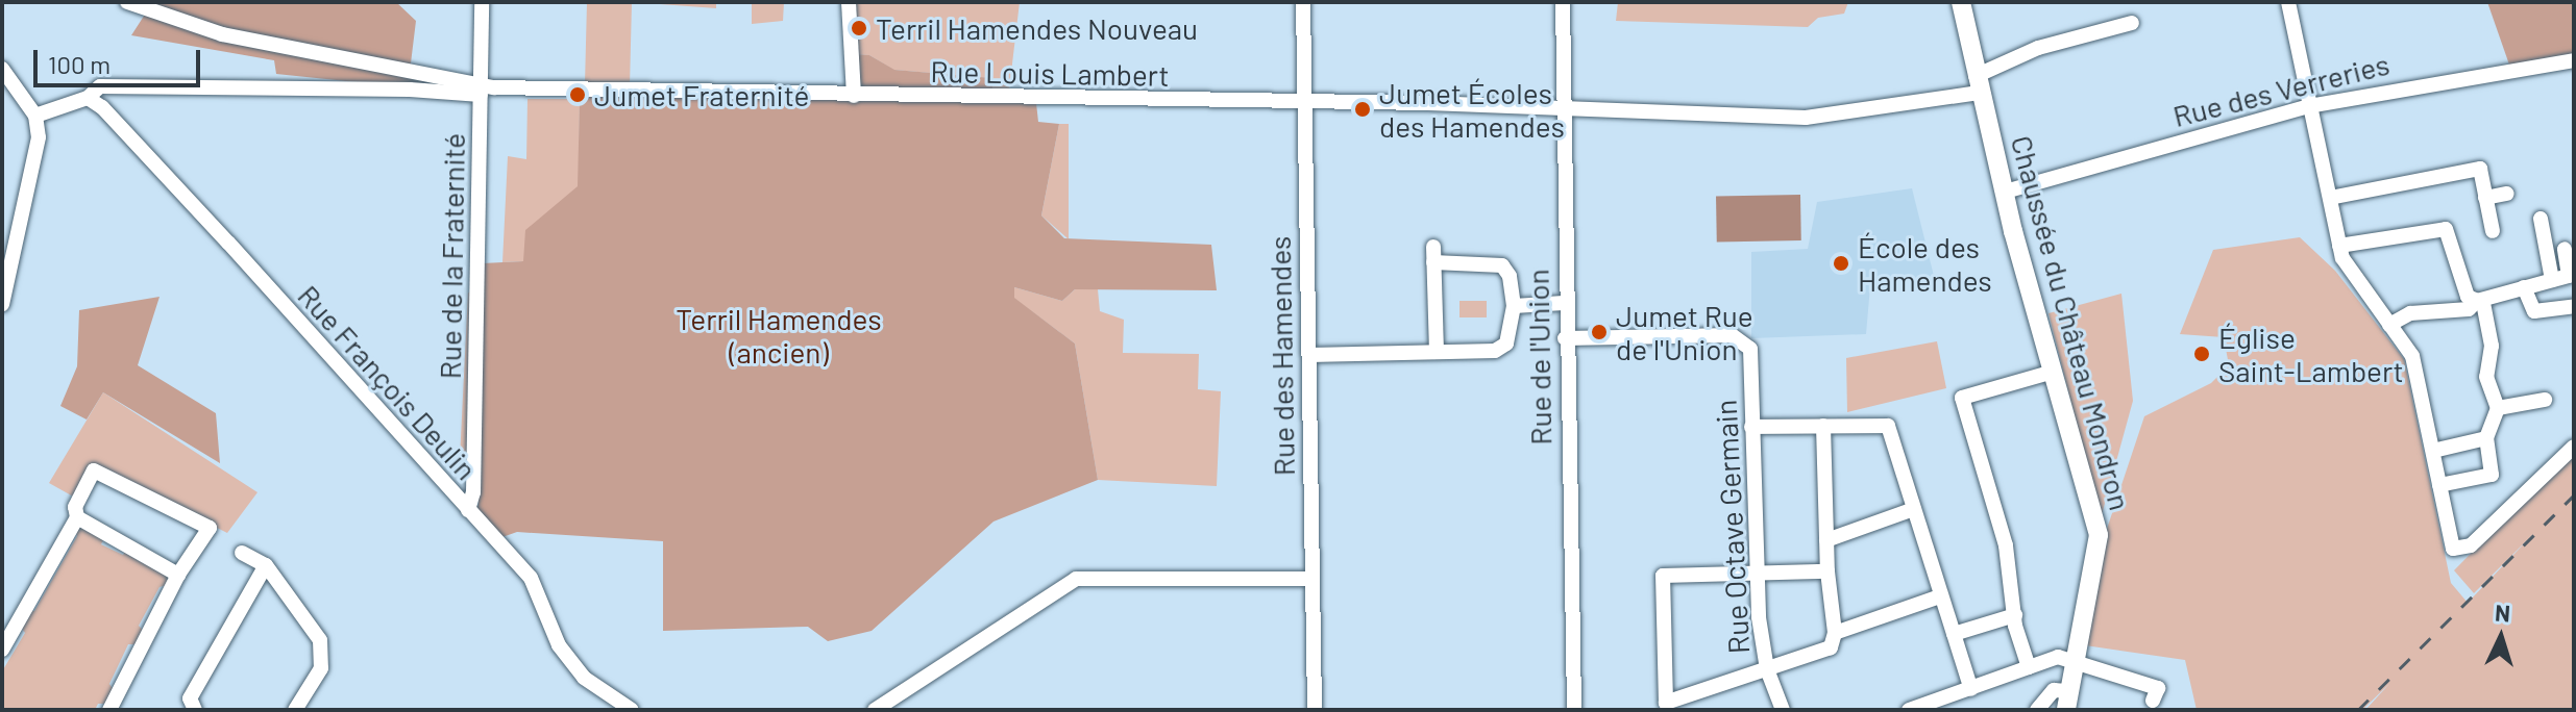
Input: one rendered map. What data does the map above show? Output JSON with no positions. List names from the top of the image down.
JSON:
{
  "streets": {
    "main road": ["Chaussée du Château Mondron"],
    "street": [
      "Rue Louis Lambert",
      "Rue des Verreries",
      "Rue de la Fraternité",
      "Rue des Hamendes",
      "Rue de l'Union",
      "Rue François Deulin",
      "Rue Octave Germain"
    ]
  },
  "crossings": [
    ["Rue Louis Lambert", "Rue de la Fraternité"],
    ["Rue Louis Lambert", "Chaussée du Château Mondron"],
    ["Rue Louis Lambert", "Rue des Hamendes"],
    ["Rue Louis Lambert", "Rue de l'Union"],
    ["Rue des Verreries", "Chaussée du Château Mondron"],
    ["Rue de la Fraternité", "Rue François Deulin"],
    ["Rue de l'Union", "Rue Octave Germain"]
  ],
  "parks": ["Terril Hamendes (ancien)"],
  "places": [
    "Terril Hamendes Nouveau",
    "Jumet Fraternité",
    "Jumet Écoles des Hamendes",
    "École des Hamendes",
    "Jumet Rue de l'Union",
    "Église Saint-Lambert"
  ],
  "scale_bar": "100 m",
  "north": "top"
}
